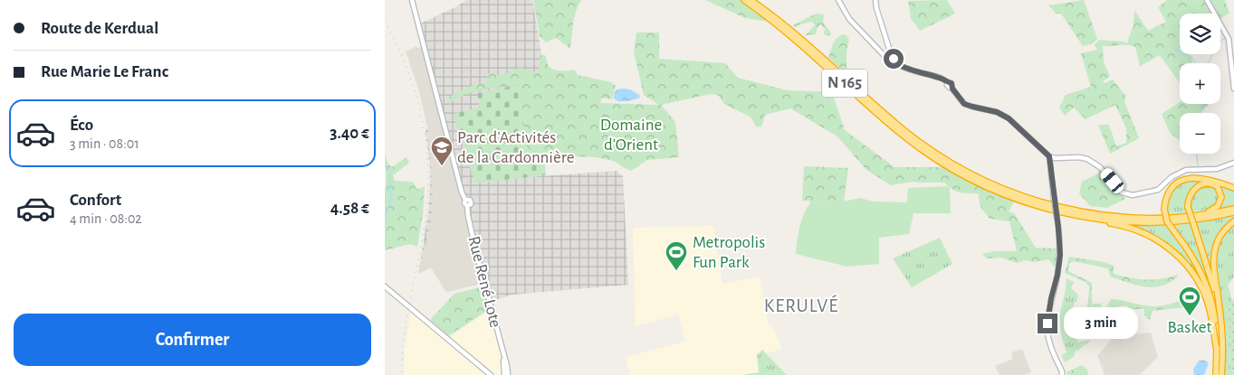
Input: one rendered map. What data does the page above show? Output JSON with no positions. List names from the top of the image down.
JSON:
{
  "streets": {
    "highway": ["N 165"],
    "street": ["Rue René Lote"]
  },
  "districts": ["KERULVÉ"],
  "parks": ["Domaine d'Orient"],
  "places": {
    "school or university": ["Parc d'Activités de la Cardonnière"],
    "sports": ["Metropolis Fun Park", "Basket"]
  },
  "page": {
    "banner": ["Route de Kerdual", "Rue Marie Le Franc"],
    "map_buttons": ["+", "−"],
    "list": [
      {
        "name": "Éco",
        "note": "3 min · 08:01",
        "value": "3.40 €"
      },
      {
        "name": "Confort",
        "note": "4 min · 08:02",
        "value": "4.58 €"
      }
    ],
    "buttons": "Confirmer",
    "bubble": "3 min"
  }
}
